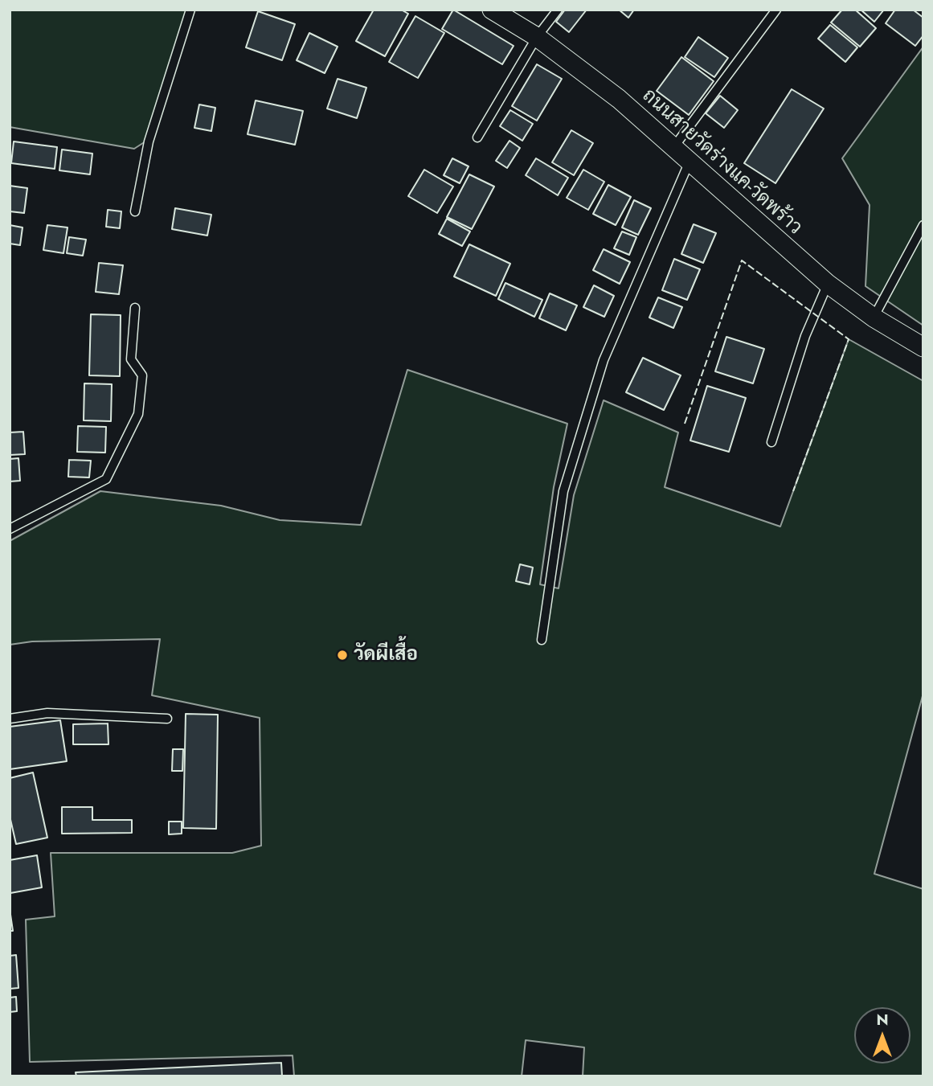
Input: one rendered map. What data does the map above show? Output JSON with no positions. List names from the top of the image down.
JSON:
{
  "streets": {
    "street": ["ถนนสายวัดร่างแค-วัดพร้าว"]
  },
  "places": ["วัดผีเสื้อ"],
  "north": "top"
}
